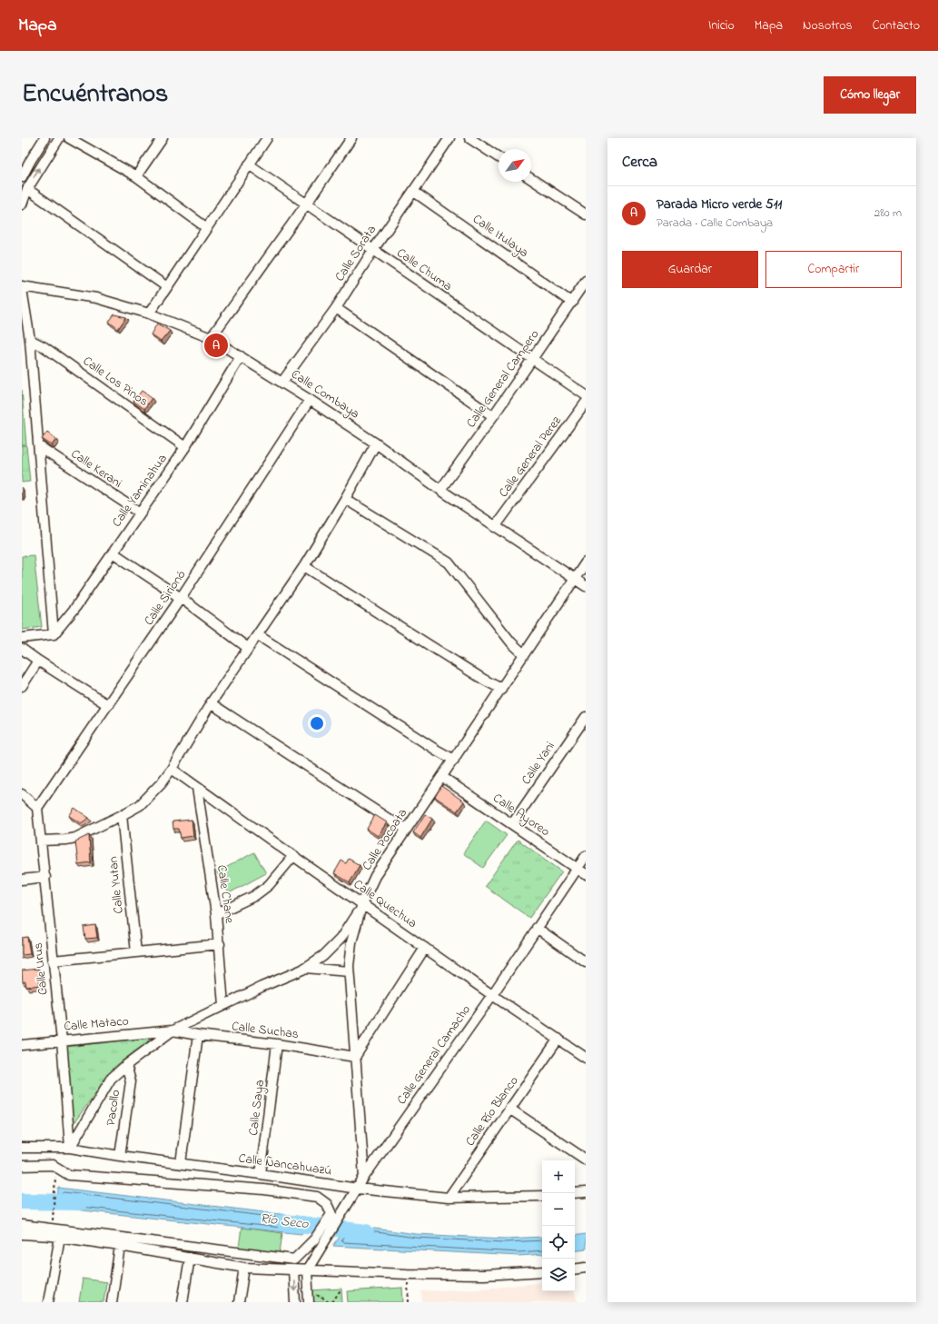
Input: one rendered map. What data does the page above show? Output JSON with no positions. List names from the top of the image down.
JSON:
{
  "streets": {
    "street": [
      "Calle Itulaya",
      "Calle Sorata",
      "Calle Chuma",
      "Calle General Campero",
      "Calle Los Pinos",
      "Calle Combaya",
      "Calle General Perez",
      "Calle Kerani",
      "Calle Yaminahua",
      "Calle Sirionó",
      "Calle Yani",
      "Calle Ayoreo",
      "Calle Pocoata",
      "Calle Yutan",
      "Calle Chane",
      "Calle Quechua",
      "Calle Urus",
      "Calle Mataco",
      "Calle Suchas",
      "Calle General Camacho",
      "Pacollo",
      "Calle Saya",
      "Calle Río Blanco",
      "Calle Ñancahuazú"
    ]
  },
  "crossings": [
    ["Calle Itulaya", "Calle Sorata"],
    ["Calle Itulaya", "Calle General Campero"],
    ["Calle Sorata", "Calle Chuma"],
    ["Calle Sorata", "Calle Combaya"],
    ["Calle Chuma", "Calle General Campero"],
    ["Calle General Campero", "Calle Combaya"],
    ["Calle Los Pinos", "Calle Yaminahua"],
    ["Calle Combaya", "Calle General Perez"],
    ["Calle Combaya", "Calle Yaminahua"],
    ["Calle Combaya", "Calle Sirionó"],
    ["Calle Combaya", "Calle Pocoata"],
    ["Calle Kerani", "Calle Yaminahua"],
    ["Calle Sirionó", "Calle Urus"],
    ["Calle Yani", "Calle Ayoreo"],
    ["Calle Ayoreo", "Calle Pocoata"],
    ["Calle Ayoreo", "Calle General Camacho"],
    ["Calle Pocoata", "Calle Quechua"],
    ["Calle Pocoata", "Calle Suchas"],
    ["Calle Pocoata", "Calle General Camacho"],
    ["Calle Chane", "Calle Quechua"],
    ["Calle Quechua", "Calle General Camacho"],
    ["Calle Quechua", "Calle Río Blanco"],
    ["Calle Urus", "Calle Mataco"],
    ["Calle Urus", "Calle Ñancahuazú"],
    ["Calle Mataco", "Calle Suchas"],
    ["Calle Suchas", "Calle Saya"],
    ["Calle General Camacho", "Calle Ñancahuazú"],
    ["Pacollo", "Calle Ñancahuazú"],
    ["Calle Saya", "Calle Ñancahuazú"],
    ["Calle Río Blanco", "Calle Ñancahuazú"]
  ],
  "water": ["Río Seco"],
  "north": "top right",
  "page": {
    "header": "Mapa",
    "nav": [
      "Inicio",
      "Mapa",
      "Nosotros",
      "Contacto"
    ],
    "title": "Encuéntranos",
    "buttons": [
      "Cómo llegar",
      ["Guardar", "Compartir"]
    ],
    "heading": "Cerca",
    "list": [
      {
        "mark": "A",
        "name": "Parada Micro verde 511",
        "note": "Parada · Calle Combaya",
        "value": "280 m"
      }
    ],
    "pins": "A",
    "map_buttons": ["+", "−"]
  }
}
